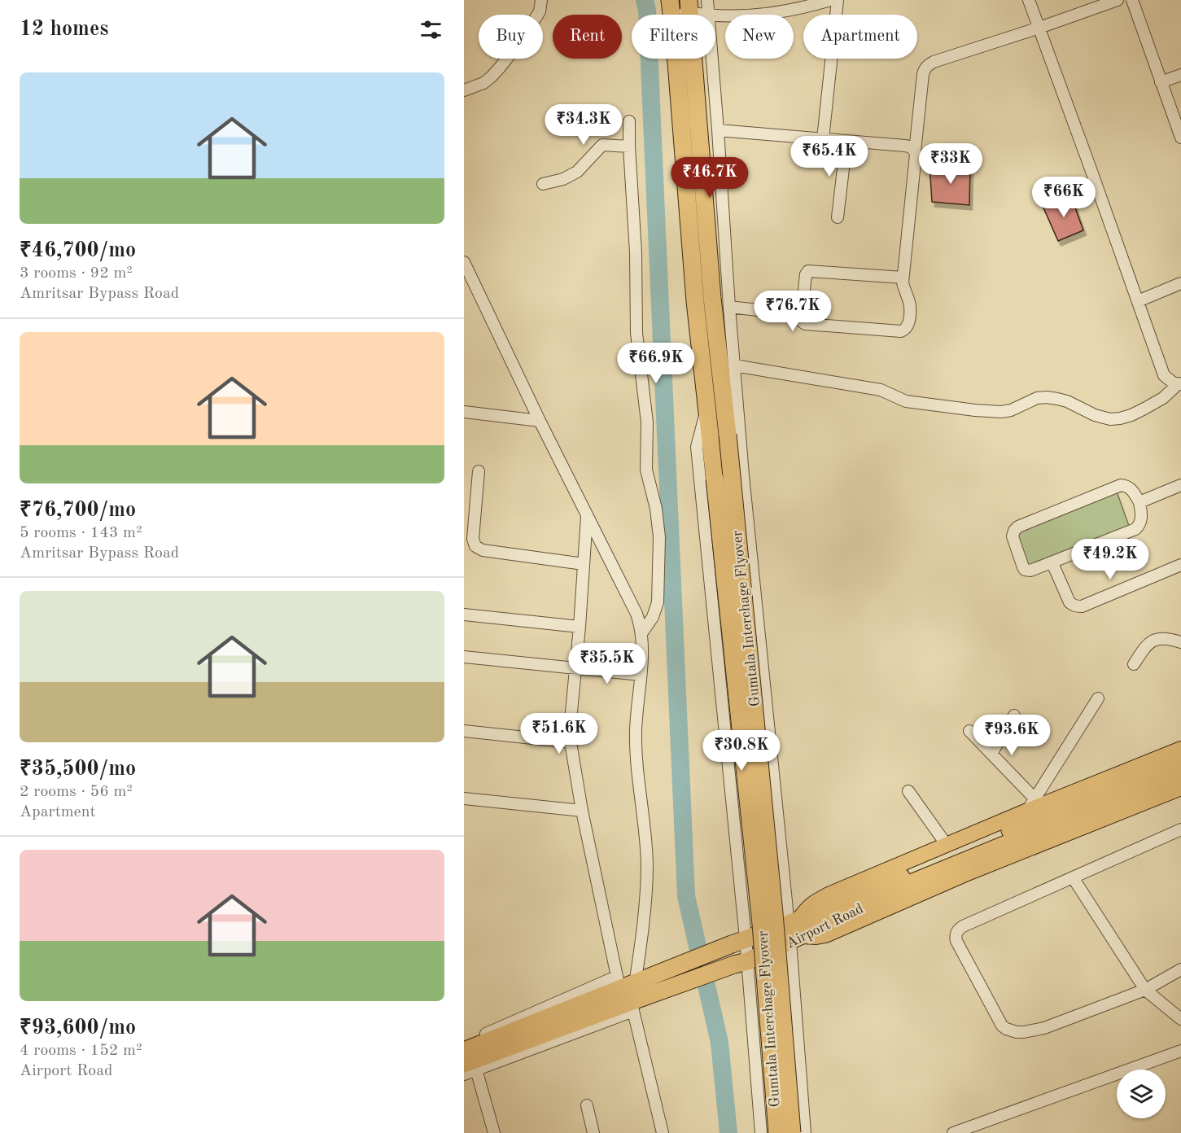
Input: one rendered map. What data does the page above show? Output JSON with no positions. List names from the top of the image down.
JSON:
{
  "streets": {
    "highway": ["Gumtala Interchage Flyover", "Airport Road"]
  },
  "page": {
    "heading": "12 homes",
    "chip": [
      "Buy",
      "Rent",
      "Filters",
      "New",
      "Apartment"
    ],
    "list": [
      {
        "name": "₹46,700/mo",
        "note": "3 rooms · 92 m² · Amritsar Bypass Road"
      },
      {
        "name": "₹76,700/mo",
        "note": "5 rooms · 143 m² · Amritsar Bypass Road"
      },
      {
        "name": "₹35,500/mo",
        "note": "2 rooms · 56 m² · Apartment"
      },
      {
        "name": "₹93,600/mo",
        "note": "4 rooms · 152 m² · Airport Road"
      }
    ],
    "price": [
      "₹34.3K",
      "₹65.4K",
      "₹33K",
      "₹46.7K",
      "₹66K",
      "₹76.7K",
      "₹66.9K",
      "₹49.2K",
      "₹35.5K",
      "₹51.6K",
      "₹93.6K",
      "₹30.8K"
    ]
  }
}
